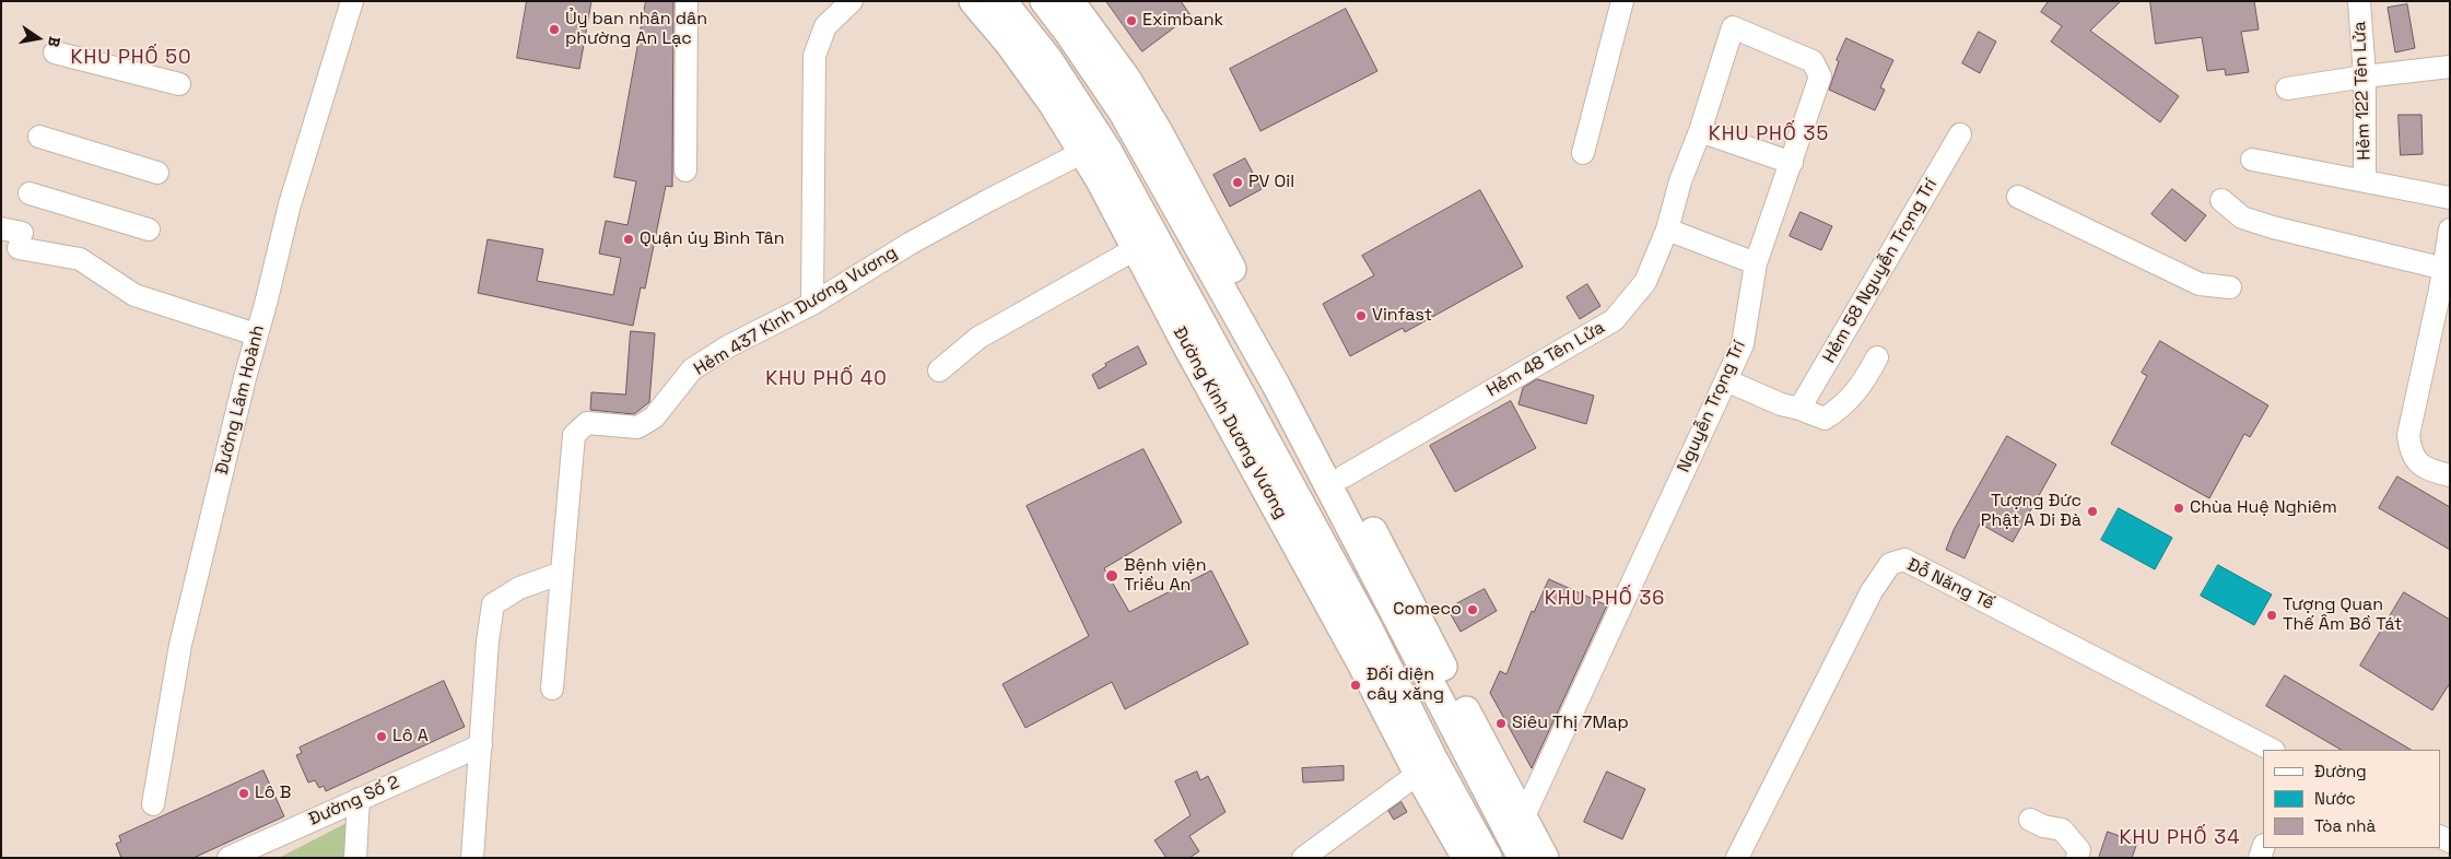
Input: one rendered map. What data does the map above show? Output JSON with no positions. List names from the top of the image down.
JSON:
{
  "streets": {
    "main road": ["Đường Kinh Dương Vương"],
    "street": [
      "Hẻm 122 Tên Lửa",
      "Hẻm 58 Nguyễn Trọng Trí",
      "Hẻm 437 Kinh Dương Vương",
      "Hẻm 48 Tên Lửa",
      "Đường Lâm Hoành",
      "Nguyễn Trọng Trí",
      "Đỗ Năng Tế",
      "Đường Số 2"
    ]
  },
  "crossings": [
    ["Hẻm 437 Kinh Dương Vương", "Đường Kinh Dương Vương"],
    ["Hẻm 48 Tên Lửa", "Nguyễn Trọng Trí"]
  ],
  "districts": [
    "KHU PHỐ 50",
    "KHU PHỐ 35",
    "KHU PHỐ 40",
    "KHU PHỐ 36",
    "KHU PHỐ 34"
  ],
  "places": [
    "Eximbank",
    "Ủy ban nhân dân phường An Lạc",
    "PV Oil",
    "Quận ủy Bình Tân",
    "Vinfast",
    "Chùa Huệ Nghiêm",
    "Tượng Đức Phật A Di Đà",
    "Bệnh viện Triều An",
    "Comeco",
    "Tượng Quan Thế Âm Bồ Tát",
    "Đối diện cây xăng",
    "Siêu Thị 7Map",
    "Lô A",
    "Lô B"
  ],
  "legend": ["Đường", "Nước", "Tòa nhà"],
  "north": "right"
}
